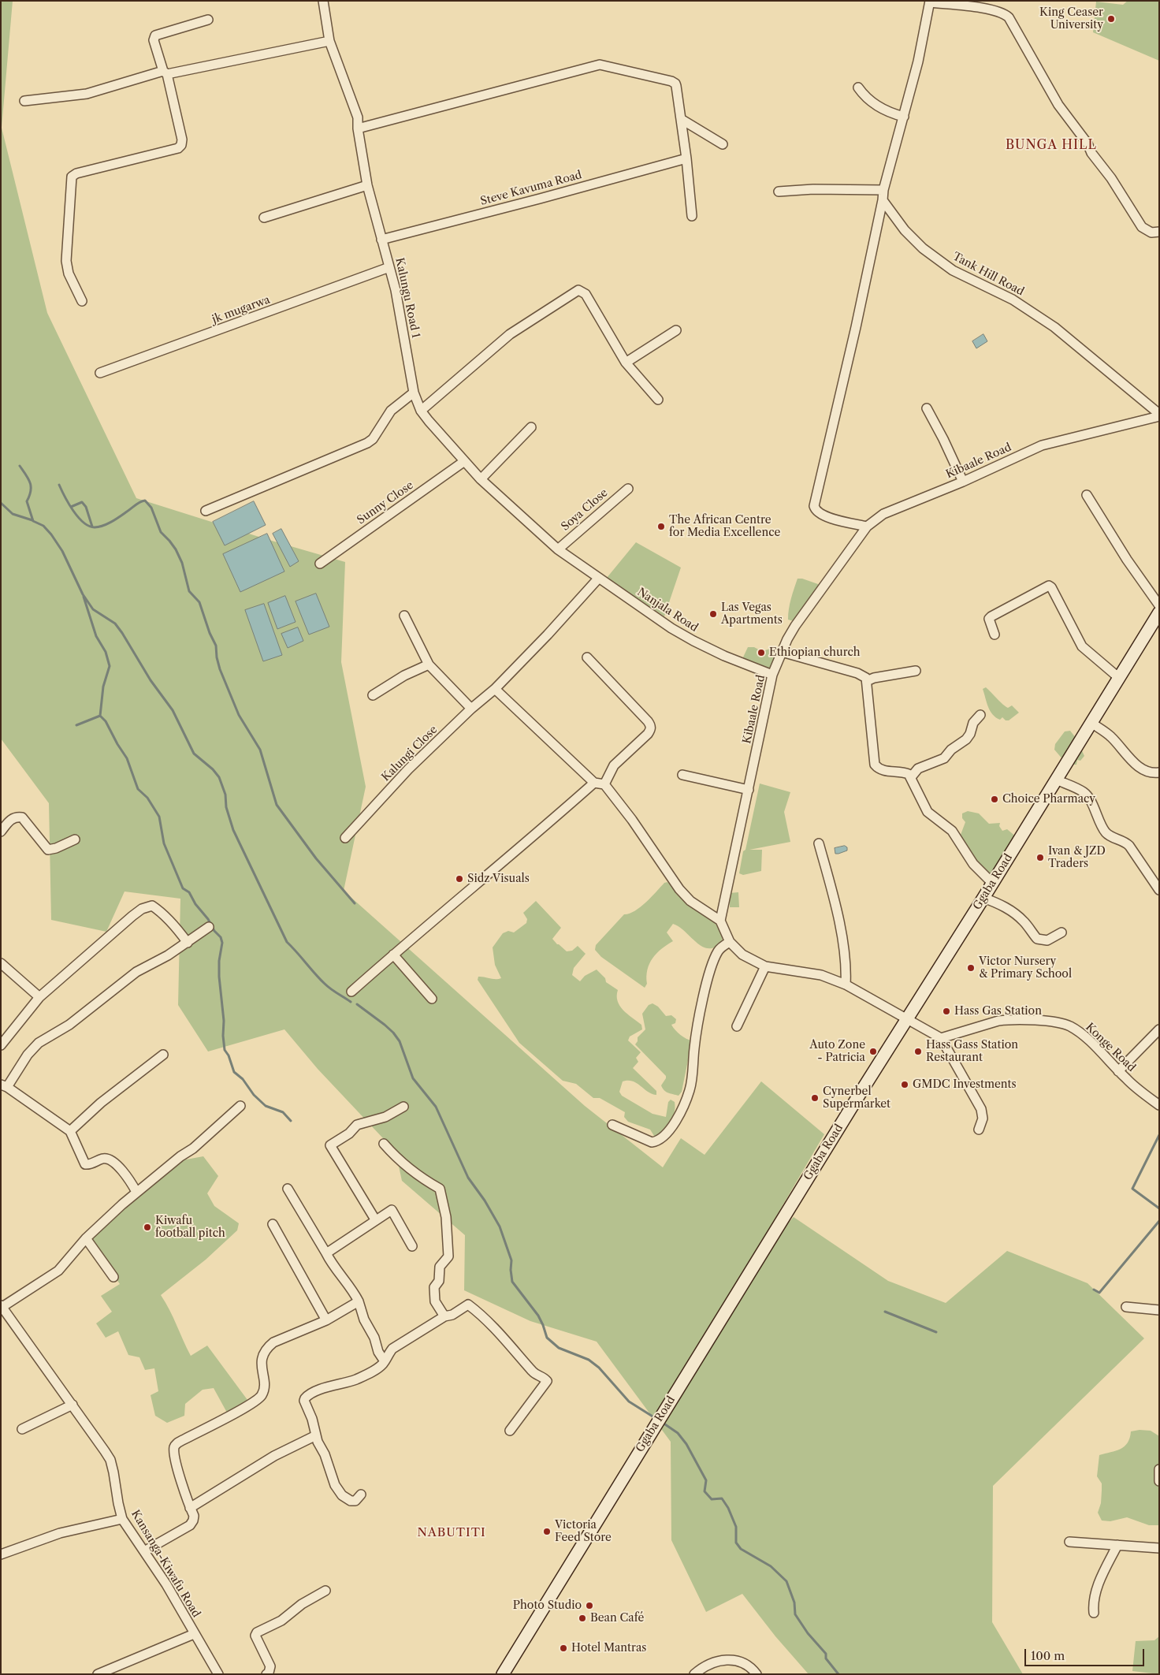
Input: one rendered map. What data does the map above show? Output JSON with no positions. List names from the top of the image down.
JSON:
{
  "streets": {
    "main road": ["Ggaba Road"],
    "street": [
      "Steve Kavuma Road",
      "Tank Hill Road",
      "Kalungu Road 1",
      "jk mugarwa",
      "Kibaale Road",
      "Sunny Close",
      "Soya Close",
      "Nanjala Road",
      "Kalungi Close",
      "Konge Road",
      "Kansanga-Kiwafu Road"
    ]
  },
  "crossings": [
    ["Steve Kavuma Road", "Kalungu Road 1"],
    ["Tank Hill Road", "Kibaale Road"],
    ["Kalungu Road 1", "jk mugarwa"],
    ["Kalungu Road 1", "Sunny Close"],
    ["Kalungu Road 1", "Soya Close"],
    ["Kalungu Road 1", "Nanjala Road"],
    ["Kibaale Road", "Nanjala Road"],
    ["Soya Close", "Nanjala Road"],
    ["Nanjala Road", "Kalungi Close"]
  ],
  "districts": ["BUNGA HILL", "NABUTITI"],
  "places": [
    "King Ceaser University",
    "The African Centre for Media Excellence",
    "Las Vegas Apartments",
    "Ethiopian church",
    "Choice Pharmacy",
    "Ivan & JZD Traders",
    "Sidz Visuals",
    "Victor Nursery & Primary School",
    "Hass Gas Station",
    "Auto Zone - Patricia",
    "Hass Gass Station Restaurant",
    "GMDC Investments",
    "Cynerbel Supermarket",
    "Kiwafu football pitch",
    "Victoria Feed Store",
    "Photo Studio",
    "Bean Café",
    "Hotel Mantras"
  ],
  "scale_bar": "100 m"
}
